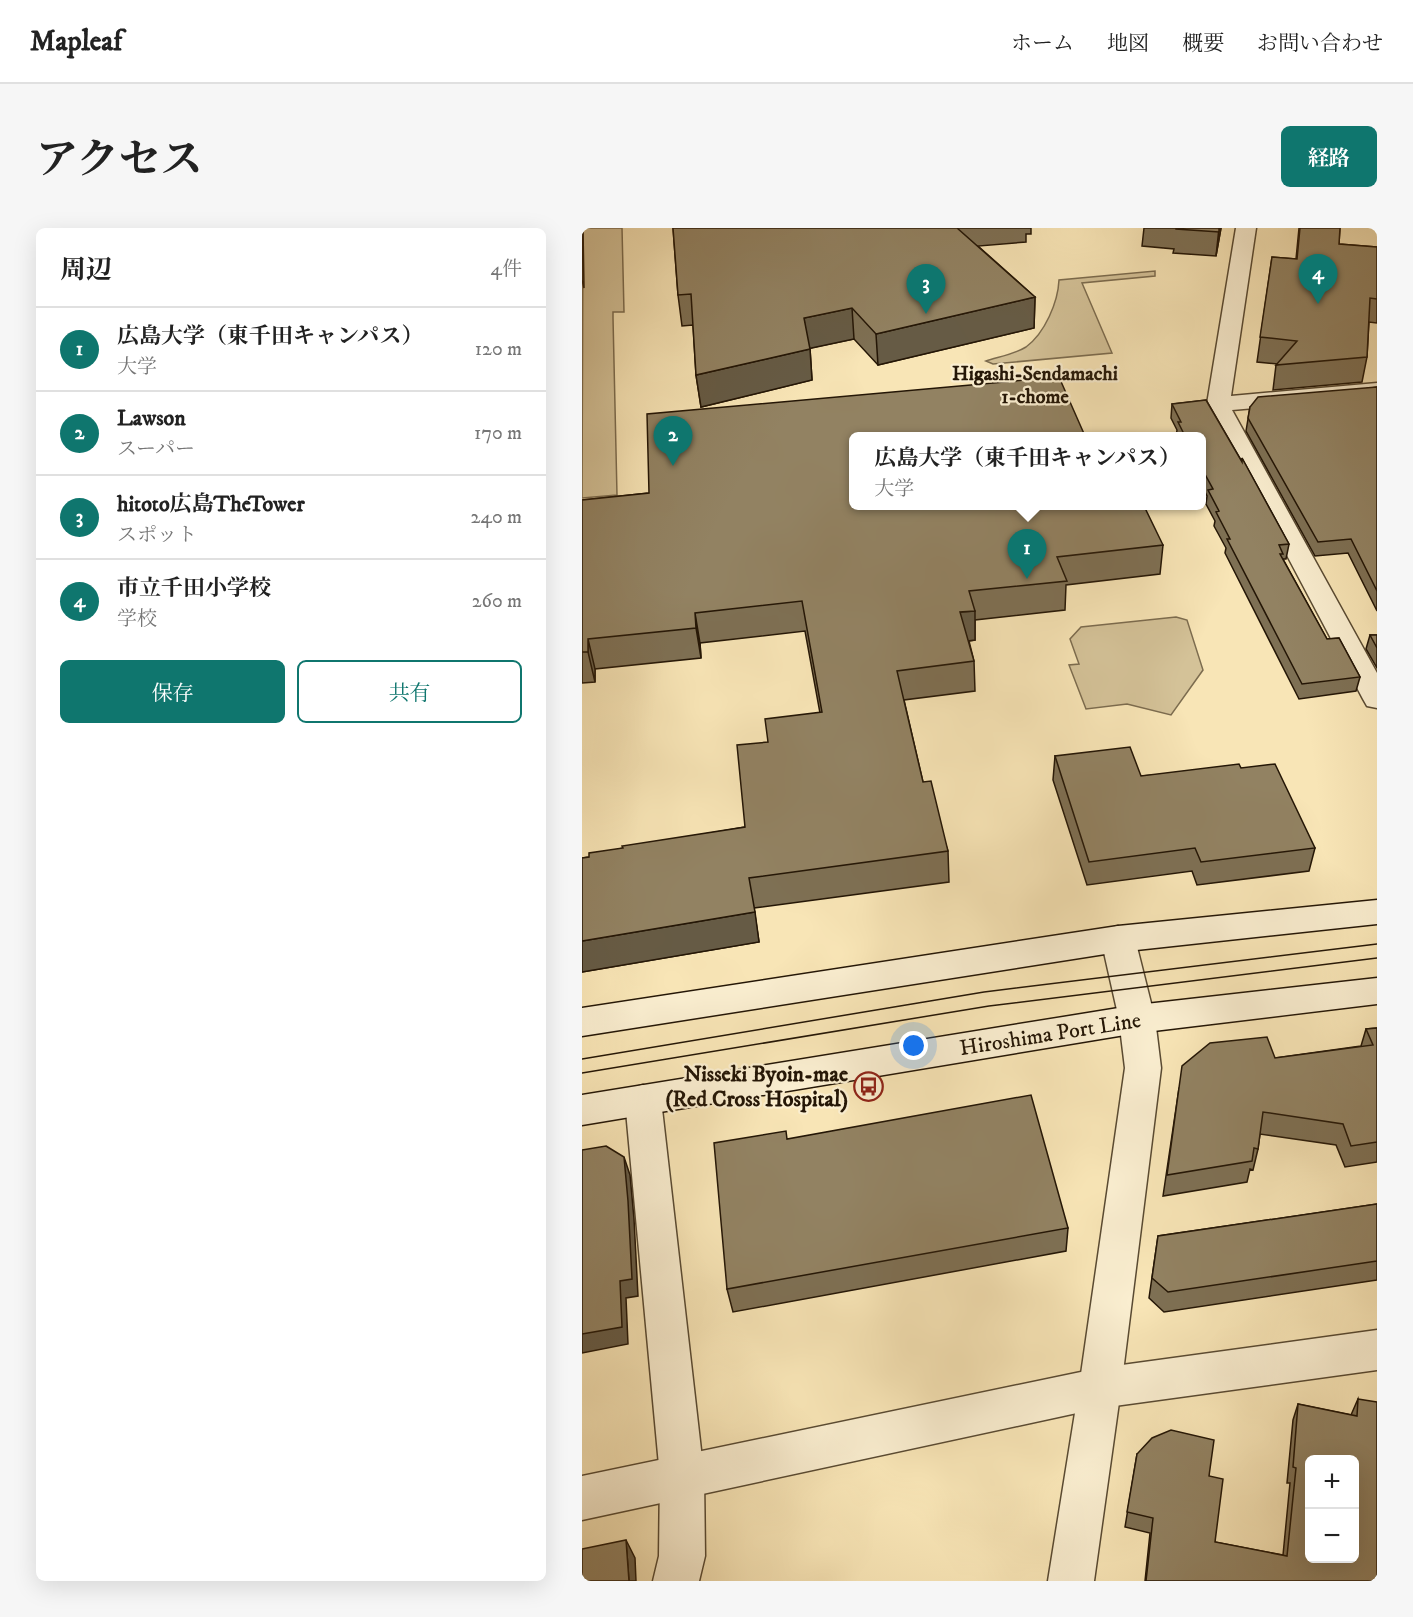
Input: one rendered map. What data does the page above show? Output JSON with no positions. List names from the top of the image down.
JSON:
{
  "streets": {
    "street": ["Hiroshima Port Line"]
  },
  "districts": ["Higashi-Sendamachi 1-chome"],
  "places": {
    "bus stop": ["Nisseki Byoin-mae (Red Cross Hospital)"]
  },
  "page": {
    "header": "Mapleaf",
    "nav": [
      "ホーム",
      "地図",
      "概要",
      "お問い合わせ"
    ],
    "title": "アクセス",
    "buttons": [
      "経路",
      ["保存", "共有"]
    ],
    "heading": ["周辺", "4件"],
    "pins": [
      "4",
      "3",
      "2",
      "1"
    ],
    "list": [
      {
        "mark": "1",
        "name": "広島大学（東千田キャンパス）",
        "note": "大学",
        "value": "120 m"
      },
      {
        "mark": "2",
        "name": "Lawson",
        "note": "スーパー",
        "value": "170 m"
      },
      {
        "mark": "3",
        "name": "hitoto広島TheTower",
        "note": "スポット",
        "value": "240 m"
      },
      {
        "mark": "4",
        "name": "市立千田小学校",
        "note": "学校",
        "value": "260 m"
      }
    ],
    "popup": ["広島大学（東千田キャンパス）", "大学"],
    "map_buttons": ["+", "−"]
  }
}
